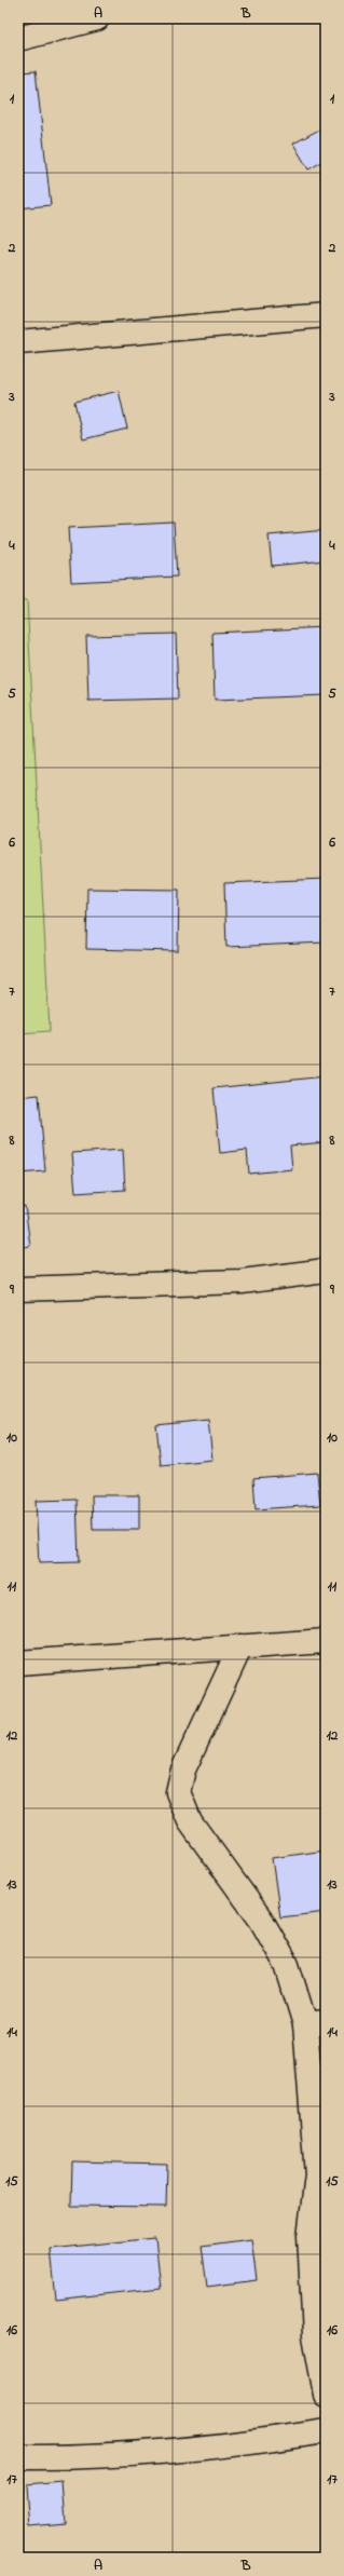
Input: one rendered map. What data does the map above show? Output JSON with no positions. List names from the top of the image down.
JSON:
{
  "grid": {
    "columns": ["A", "B"],
    "rows": [
      "1",
      "2",
      "3",
      "4",
      "5",
      "6",
      "7",
      "8",
      "9",
      "10",
      "11",
      "12",
      "13",
      "14",
      "15",
      "16",
      "17"
    ]
  }
}
